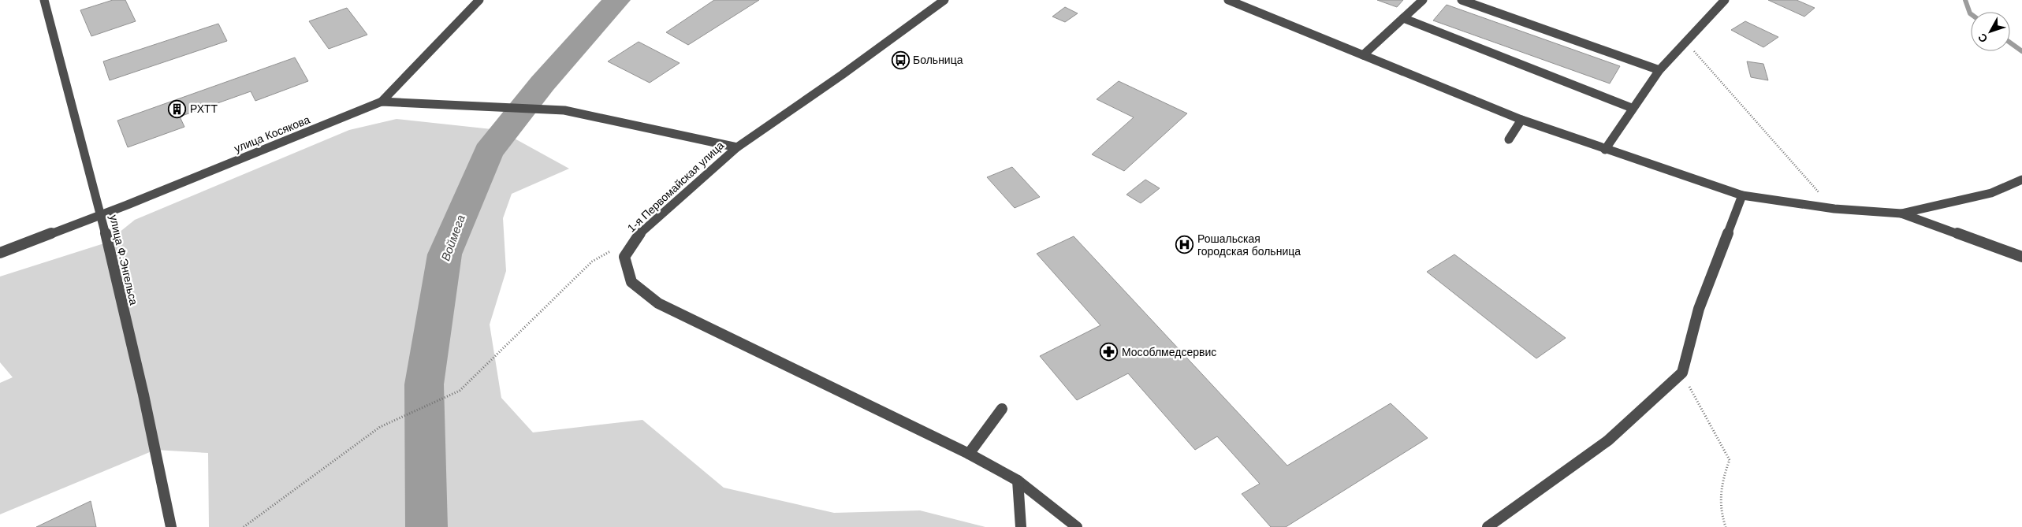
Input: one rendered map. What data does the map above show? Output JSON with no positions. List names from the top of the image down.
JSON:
{
  "streets": {
    "street": ["улица Косякова", "1-я Первомайская улица", "улица Ф.Энгельса"]
  },
  "crossings": [
    ["улица Косякова", "1-я Первомайская улица"],
    ["улица Косякова", "улица Ф.Энгельса"]
  ],
  "water": ["Воймега"],
  "places": {
    "bus stop": ["Больница"],
    "building": ["РХТТ"],
    "hospital": ["Рошальская городская больница"],
    "pharmacy": ["Мособлмедсервис"]
  },
  "north": "bottom left"
}
